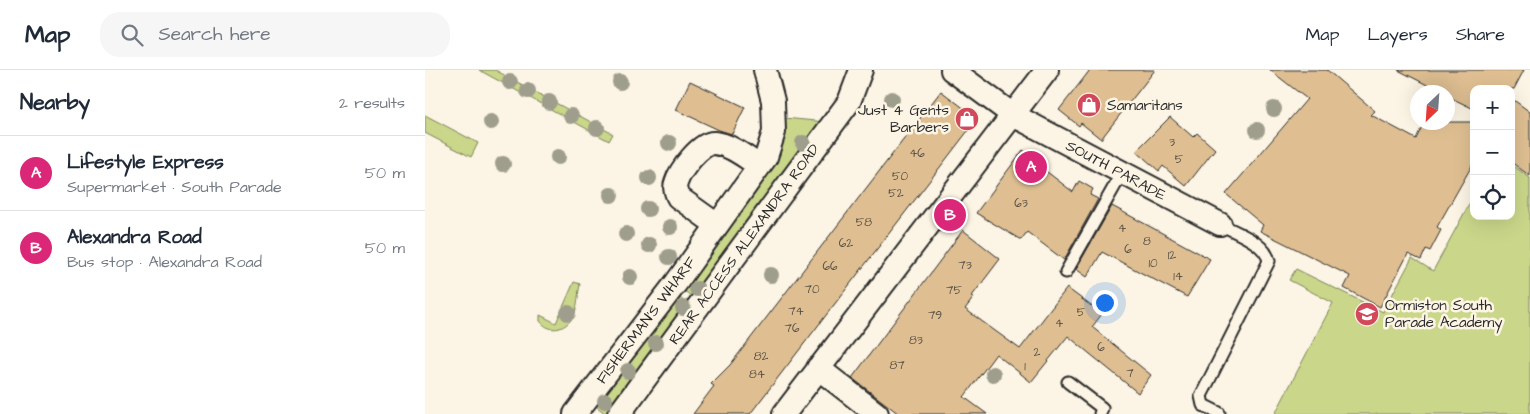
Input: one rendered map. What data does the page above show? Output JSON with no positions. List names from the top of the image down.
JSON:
{
  "streets": {
    "street": ["SOUTH PARADE", "REAR ACCESS ALEXANDRA ROAD", "FISHERMAN'S WHARF"]
  },
  "places": {
    "shop": ["Samaritans", "Just 4 Gents Barbers"],
    "school or university": ["Ormiston South Parade Academy"]
  },
  "house_numbers": [
    "3",
    "46",
    "5",
    "50",
    "52",
    "63",
    "58",
    "4",
    "8",
    "62",
    "6",
    "12",
    "10",
    "73",
    "66",
    "14",
    "70",
    "75",
    "74",
    "5",
    "79",
    "4",
    "76",
    "83",
    "6",
    "2",
    "82",
    "87",
    "1",
    "7",
    "84"
  ],
  "north": "bottom left",
  "page": {
    "header": "Map",
    "search": "Search here",
    "nav": ["Map", "Layers", "Share"],
    "heading": ["Nearby", "2 results"],
    "map_buttons": ["+", "−"],
    "list": [
      {
        "mark": "A",
        "name": "Lifestyle Express",
        "note": "Supermarket · South Parade",
        "value": "50 m"
      },
      {
        "mark": "B",
        "name": "Alexandra Road",
        "note": "Bus stop · Alexandra Road",
        "value": "50 m"
      }
    ],
    "pins": ["A", "B"]
  }
}
